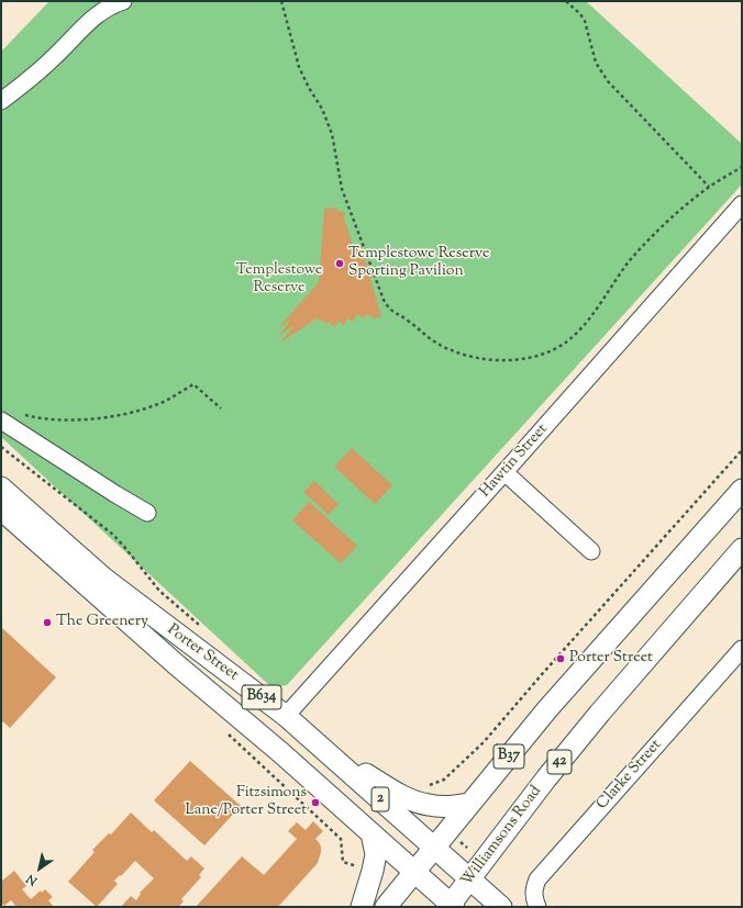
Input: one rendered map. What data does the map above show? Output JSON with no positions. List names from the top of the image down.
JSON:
{
  "streets": {
    "main road": [
      "Porter Street",
      "B634",
      "B37",
      "42",
      "2",
      "Williamsons Road"
    ],
    "street": ["Hawtin Street", "Clarke Street"]
  },
  "crossings": [
    ["Hawtin Street", "Porter Street"],
    ["Porter Street", "B37"],
    ["Porter Street", "Williamsons Road"]
  ],
  "parks": ["Templestowe Reserve"],
  "places": [
    "Templestowe Reserve Sporting Pavilion",
    "The Greenery",
    "Porter Street",
    "Fitzsimons Lane/Porter Street"
  ],
  "north": "bottom left"
}
